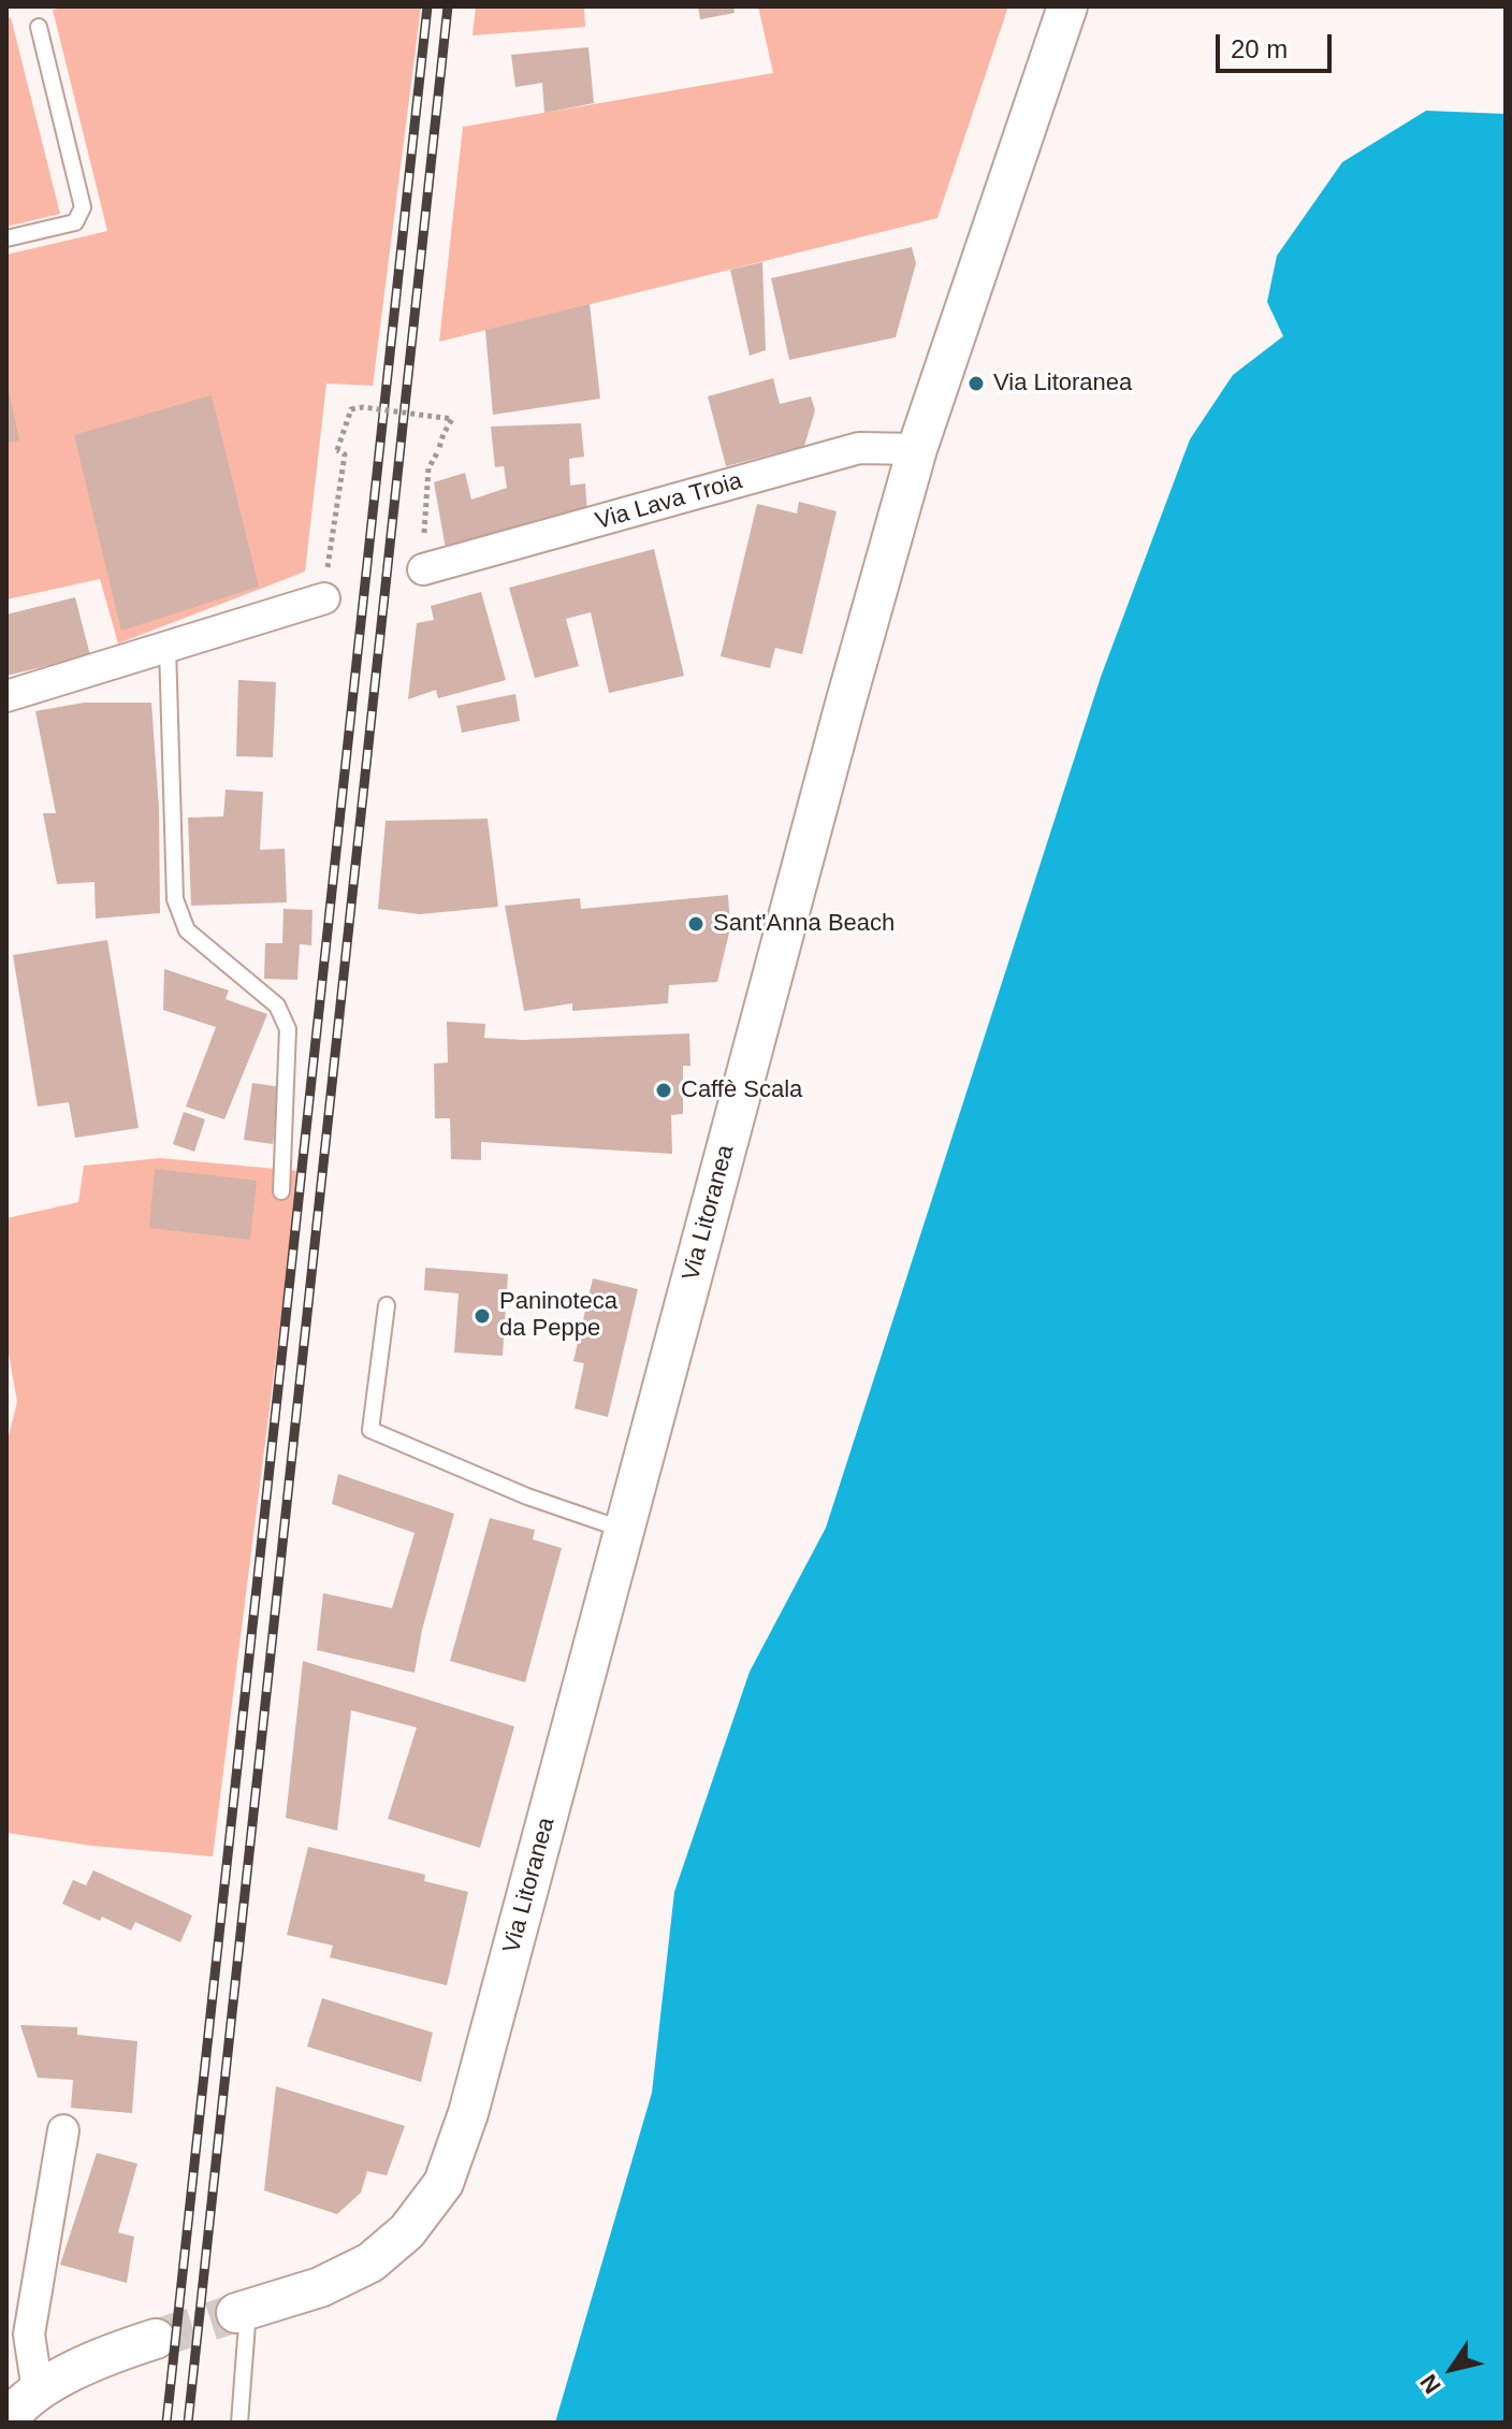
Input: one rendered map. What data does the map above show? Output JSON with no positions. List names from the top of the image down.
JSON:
{
  "streets": {
    "street": ["Via Lava Troia", "Via Litoranea"]
  },
  "crossings": [
    ["Via Lava Troia", "Via Litoranea"]
  ],
  "places": [
    "Via Litoranea",
    "Sant'Anna Beach",
    "Caffè Scala",
    "Paninoteca da Peppe"
  ],
  "scale_bar": "20 m",
  "north": "bottom left"
}
